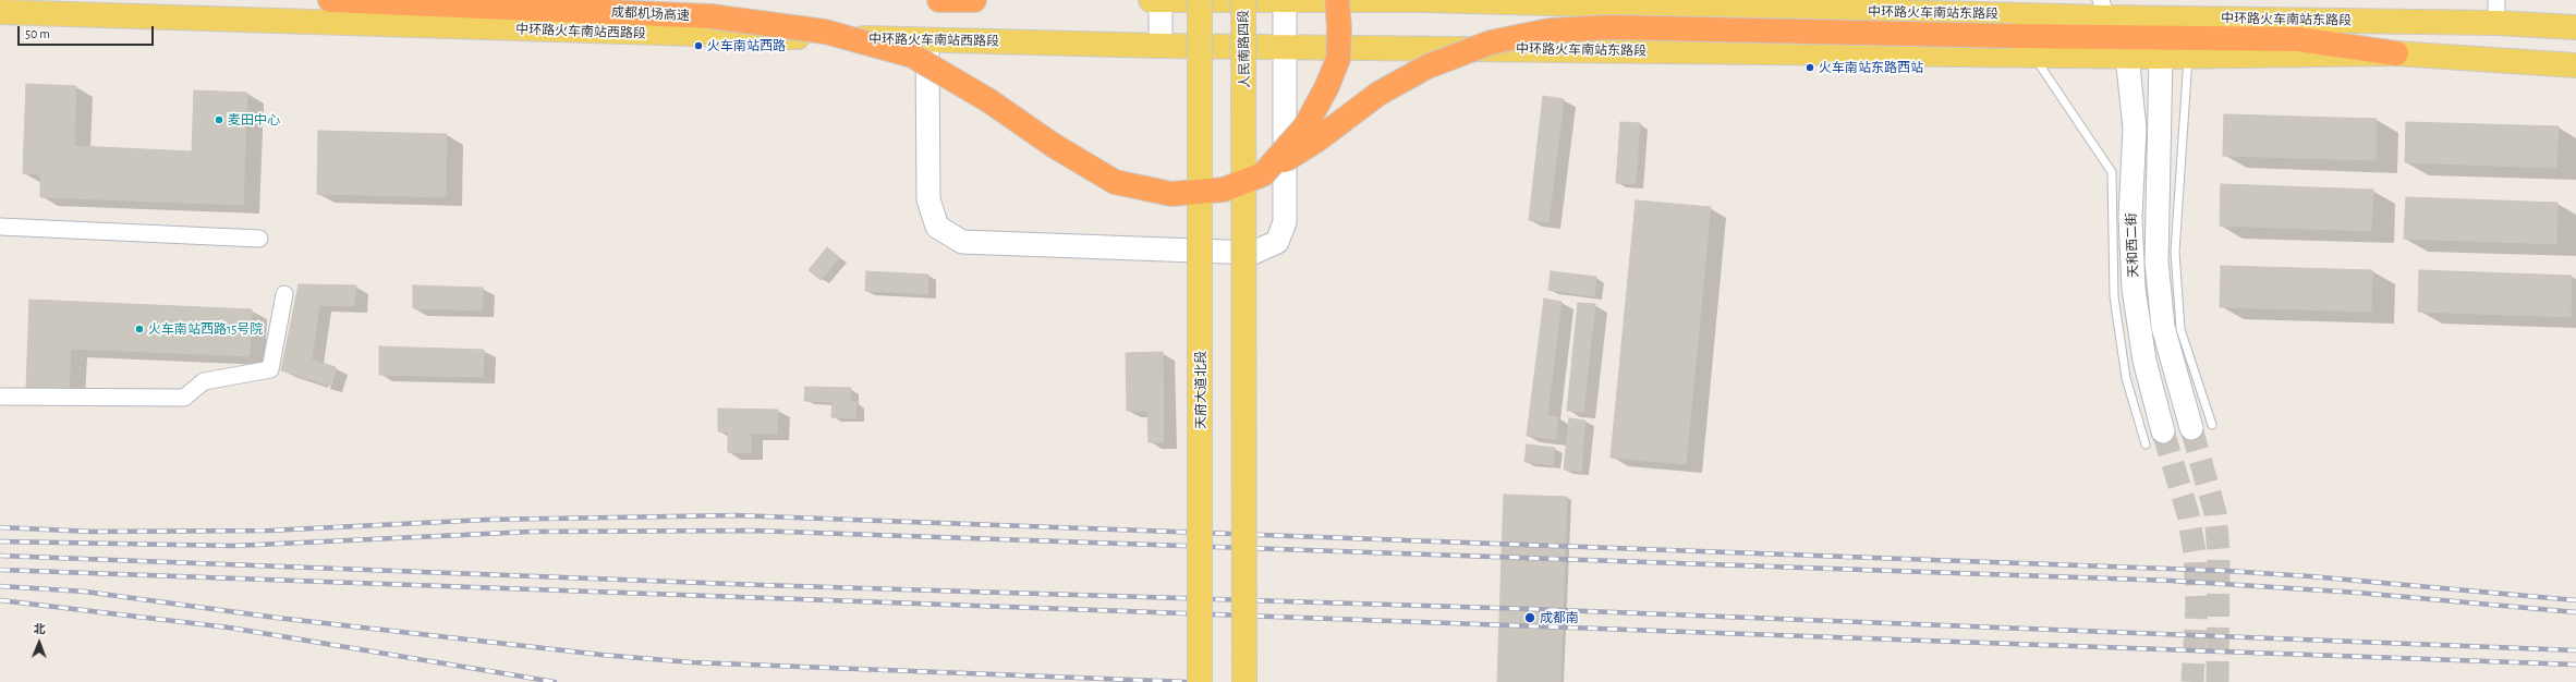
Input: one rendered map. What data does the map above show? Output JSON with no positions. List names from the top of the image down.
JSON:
{
  "streets": {
    "highway": ["成都机场高速"],
    "main road": [
      "中环路火车南站东路段",
      "中环路火车南站西路段",
      "人民南路四段",
      "天府大道北段"
    ],
    "street": ["天和西二街"]
  },
  "crossings": [
    ["中环路火车南站东路段", "成都机场高速"],
    ["中环路火车南站东路段", "中环路火车南站西路段"],
    ["中环路火车南站东路段", "天和西二街"]
  ],
  "places": [
    "火车南站西路",
    "火车南站东路西站",
    "麦田中心",
    "火车南站西路15号院",
    "成都南"
  ],
  "scale_bar": "50 m",
  "north": "top"
}
